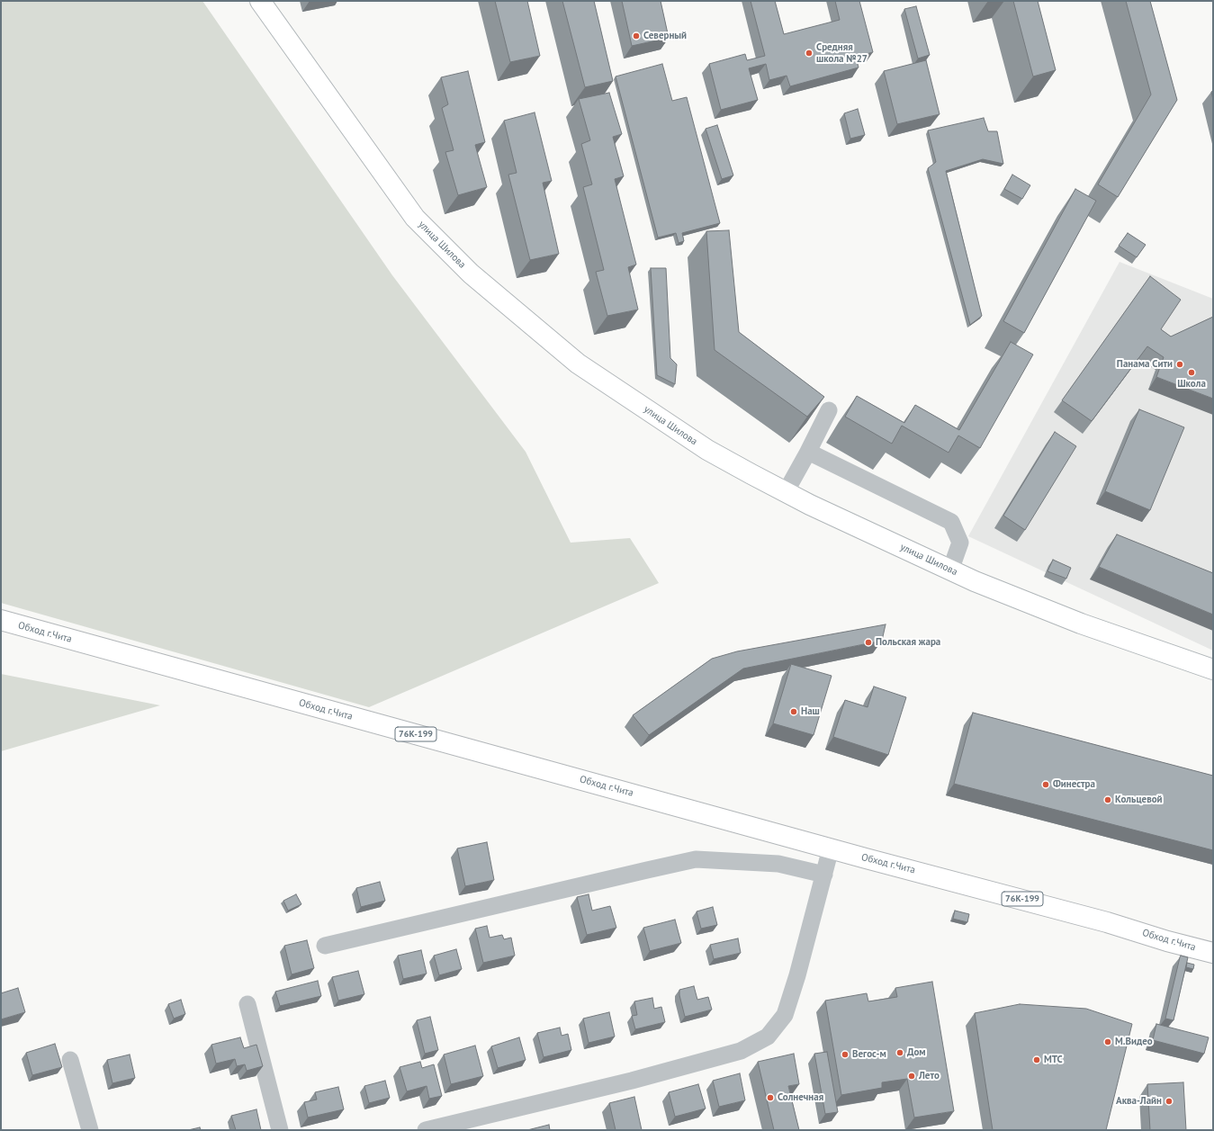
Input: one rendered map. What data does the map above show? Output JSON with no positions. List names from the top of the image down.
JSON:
{
  "streets": {
    "main road": ["улица Шилова", "Обход г.Чита", "76К-199"]
  },
  "places": [
    "Северный",
    "Средняя школа №27",
    "Панама Сити",
    "Школа",
    "Польская жара",
    "Наш",
    "Финестра",
    "Кольцевой",
    "М.Видео",
    "Дом",
    "Вегос-м",
    "МТС",
    "Лето",
    "Солнечная",
    "Аква-Лайн"
  ]
}
